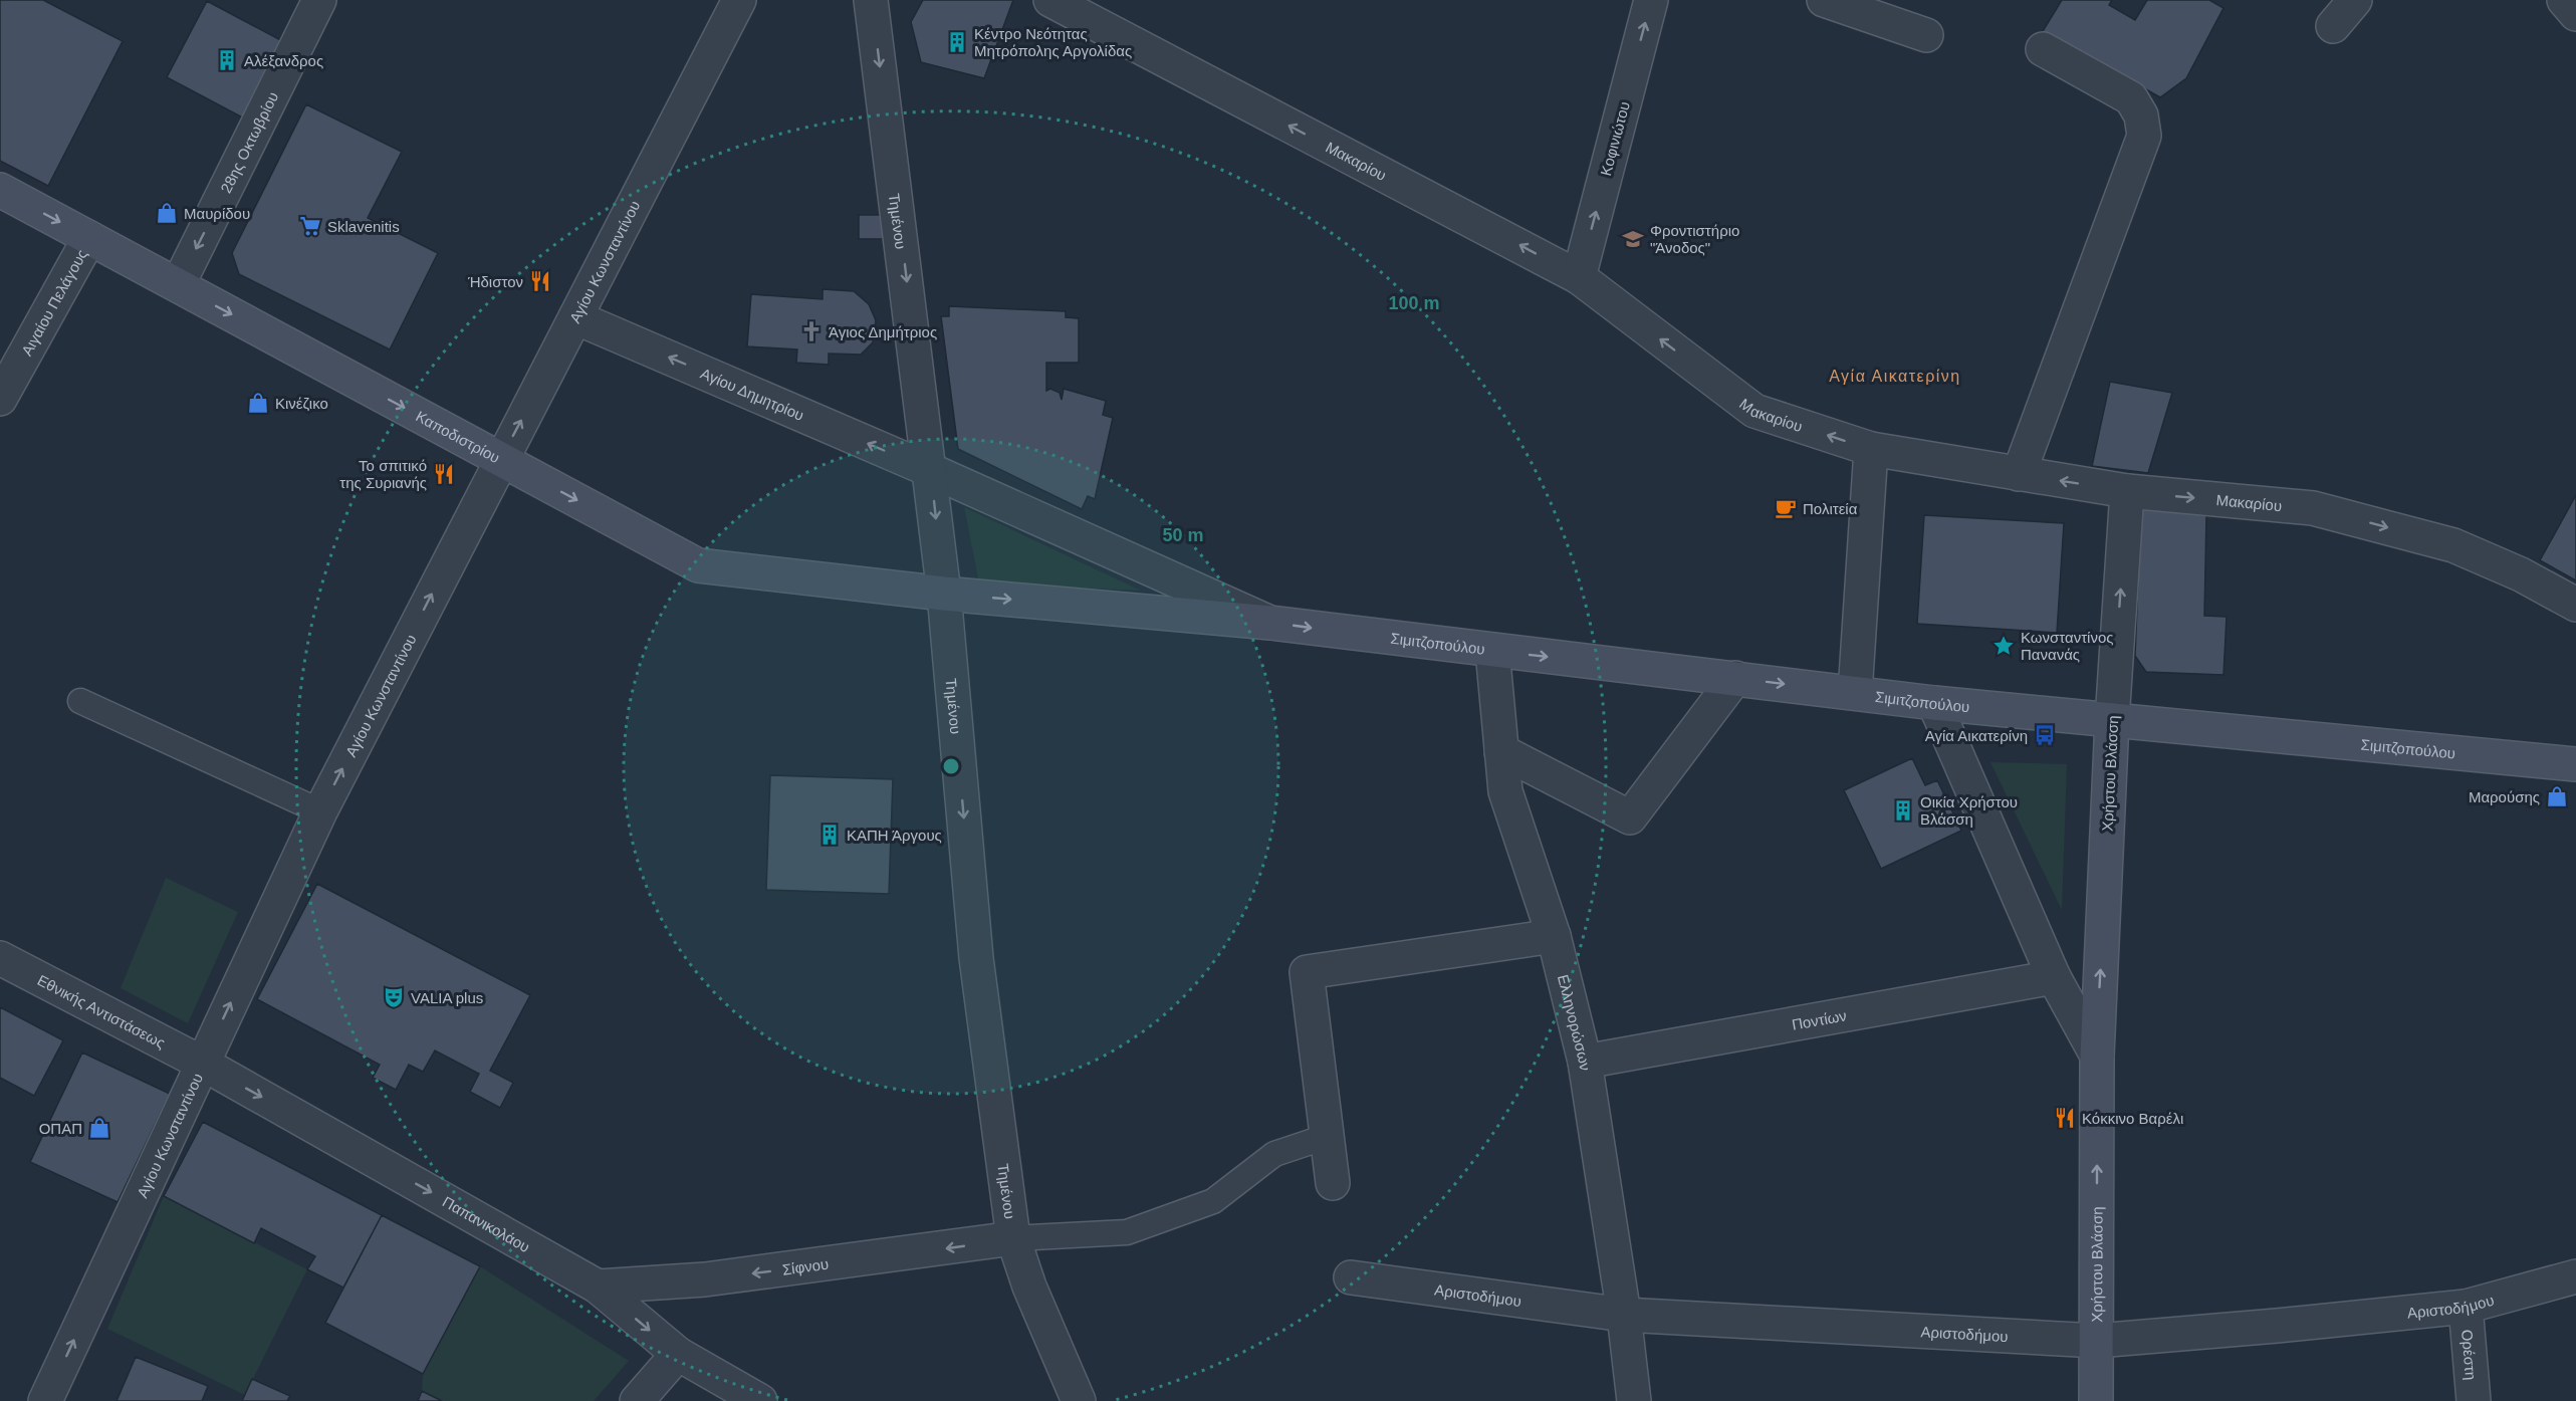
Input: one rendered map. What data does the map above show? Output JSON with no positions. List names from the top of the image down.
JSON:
{
  "streets": {
    "main road": ["Καποδιστρίου", "Σιμιτζοπούλου", "Χρήστου Βλάσση"],
    "street": [
      "Κοφινιώτου",
      "28ης Οκτωβρίου",
      "Μακαρίου",
      "Τημένου",
      "Αγίου Κωνσταντίνου",
      "Αιγαίου Πελάγους",
      "Αγίου Δημητρίου",
      "Εθνικής Αντιστάσεως",
      "Ποντίων",
      "Ελληνορώσων",
      "Παπανικολάου",
      "Σίφνου",
      "Αριστοδήμου",
      "Ορέστη"
    ]
  },
  "crossings": [
    ["Κοφινιώτου", "Μακαρίου"],
    ["28ης Οκτωβρίου", "Καποδιστρίου"],
    ["Μακαρίου", "Χρήστου Βλάσση"],
    ["Τημένου", "Αγίου Δημητρίου"],
    ["Τημένου", "Καποδιστρίου"],
    ["Τημένου", "Σιμιτζοπούλου"],
    ["Τημένου", "Σίφνου"],
    ["Αγίου Κωνσταντίνου", "Αγίου Δημητρίου"],
    ["Αγίου Κωνσταντίνου", "Καποδιστρίου"],
    ["Αγίου Κωνσταντίνου", "Εθνικής Αντιστάσεως"],
    ["Αγίου Κωνσταντίνου", "Παπανικολάου"],
    ["Αιγαίου Πελάγους", "Καποδιστρίου"],
    ["Αγίου Δημητρίου", "Σιμιτζοπούλου"],
    ["Καποδιστρίου", "Σιμιτζοπούλου"],
    ["Σιμιτζοπούλου", "Χρήστου Βλάσση"],
    ["Σιμιτζοπούλου", "Ελληνορώσων"],
    ["Χρήστου Βλάσση", "Ποντίων"],
    ["Χρήστου Βλάσση", "Αριστοδήμου"],
    ["Εθνικής Αντιστάσεως", "Παπανικολάου"],
    ["Ποντίων", "Ελληνορώσων"],
    ["Ελληνορώσων", "Αριστοδήμου"],
    ["Παπανικολάου", "Σίφνου"],
    ["Αριστοδήμου", "Ορέστη"]
  ],
  "one_way": [
    "Κοφινιώτου",
    "28ης Οκτωβρίου",
    "Τημένου",
    "Αγίου Κωνσταντίνου",
    "Αγίου Δημητρίου",
    "Καποδιστρίου",
    "Παπανικολάου",
    "Σίφνου"
  ],
  "districts": ["Αγία Αικατερίνη"],
  "places": {
    "building": [
      "Κέντρο Νεότητας Μητρόπολης Αργολίδας",
      "Αλέξανδρος",
      "Οικία Χρήστου Βλάσση",
      "ΚΑΠΗ Άργους"
    ],
    "shop": [
      "Μαυρίδου",
      "Κινέζικο",
      "Μαρούσης",
      "ΟΠΑΠ"
    ],
    "supermarket": ["Sklavenitis"],
    "school or university": ["Φροντιστήριο \"Άνοδος\""],
    "restaurant": ["Ήδιστον", "Το σπιτικό της Συριανής", "Κόκκινο Βαρέλι"],
    "church": ["Άγιος Δημήτριος"],
    "cafe": ["Πολιτεία"],
    "place": ["Κωνσταντίνος Πανανάς"],
    "bus stop": ["Αγία Αικατερίνη"],
    "theatre": ["VALIA plus"]
  },
  "rings": ["100 m", "50 m"]
}
